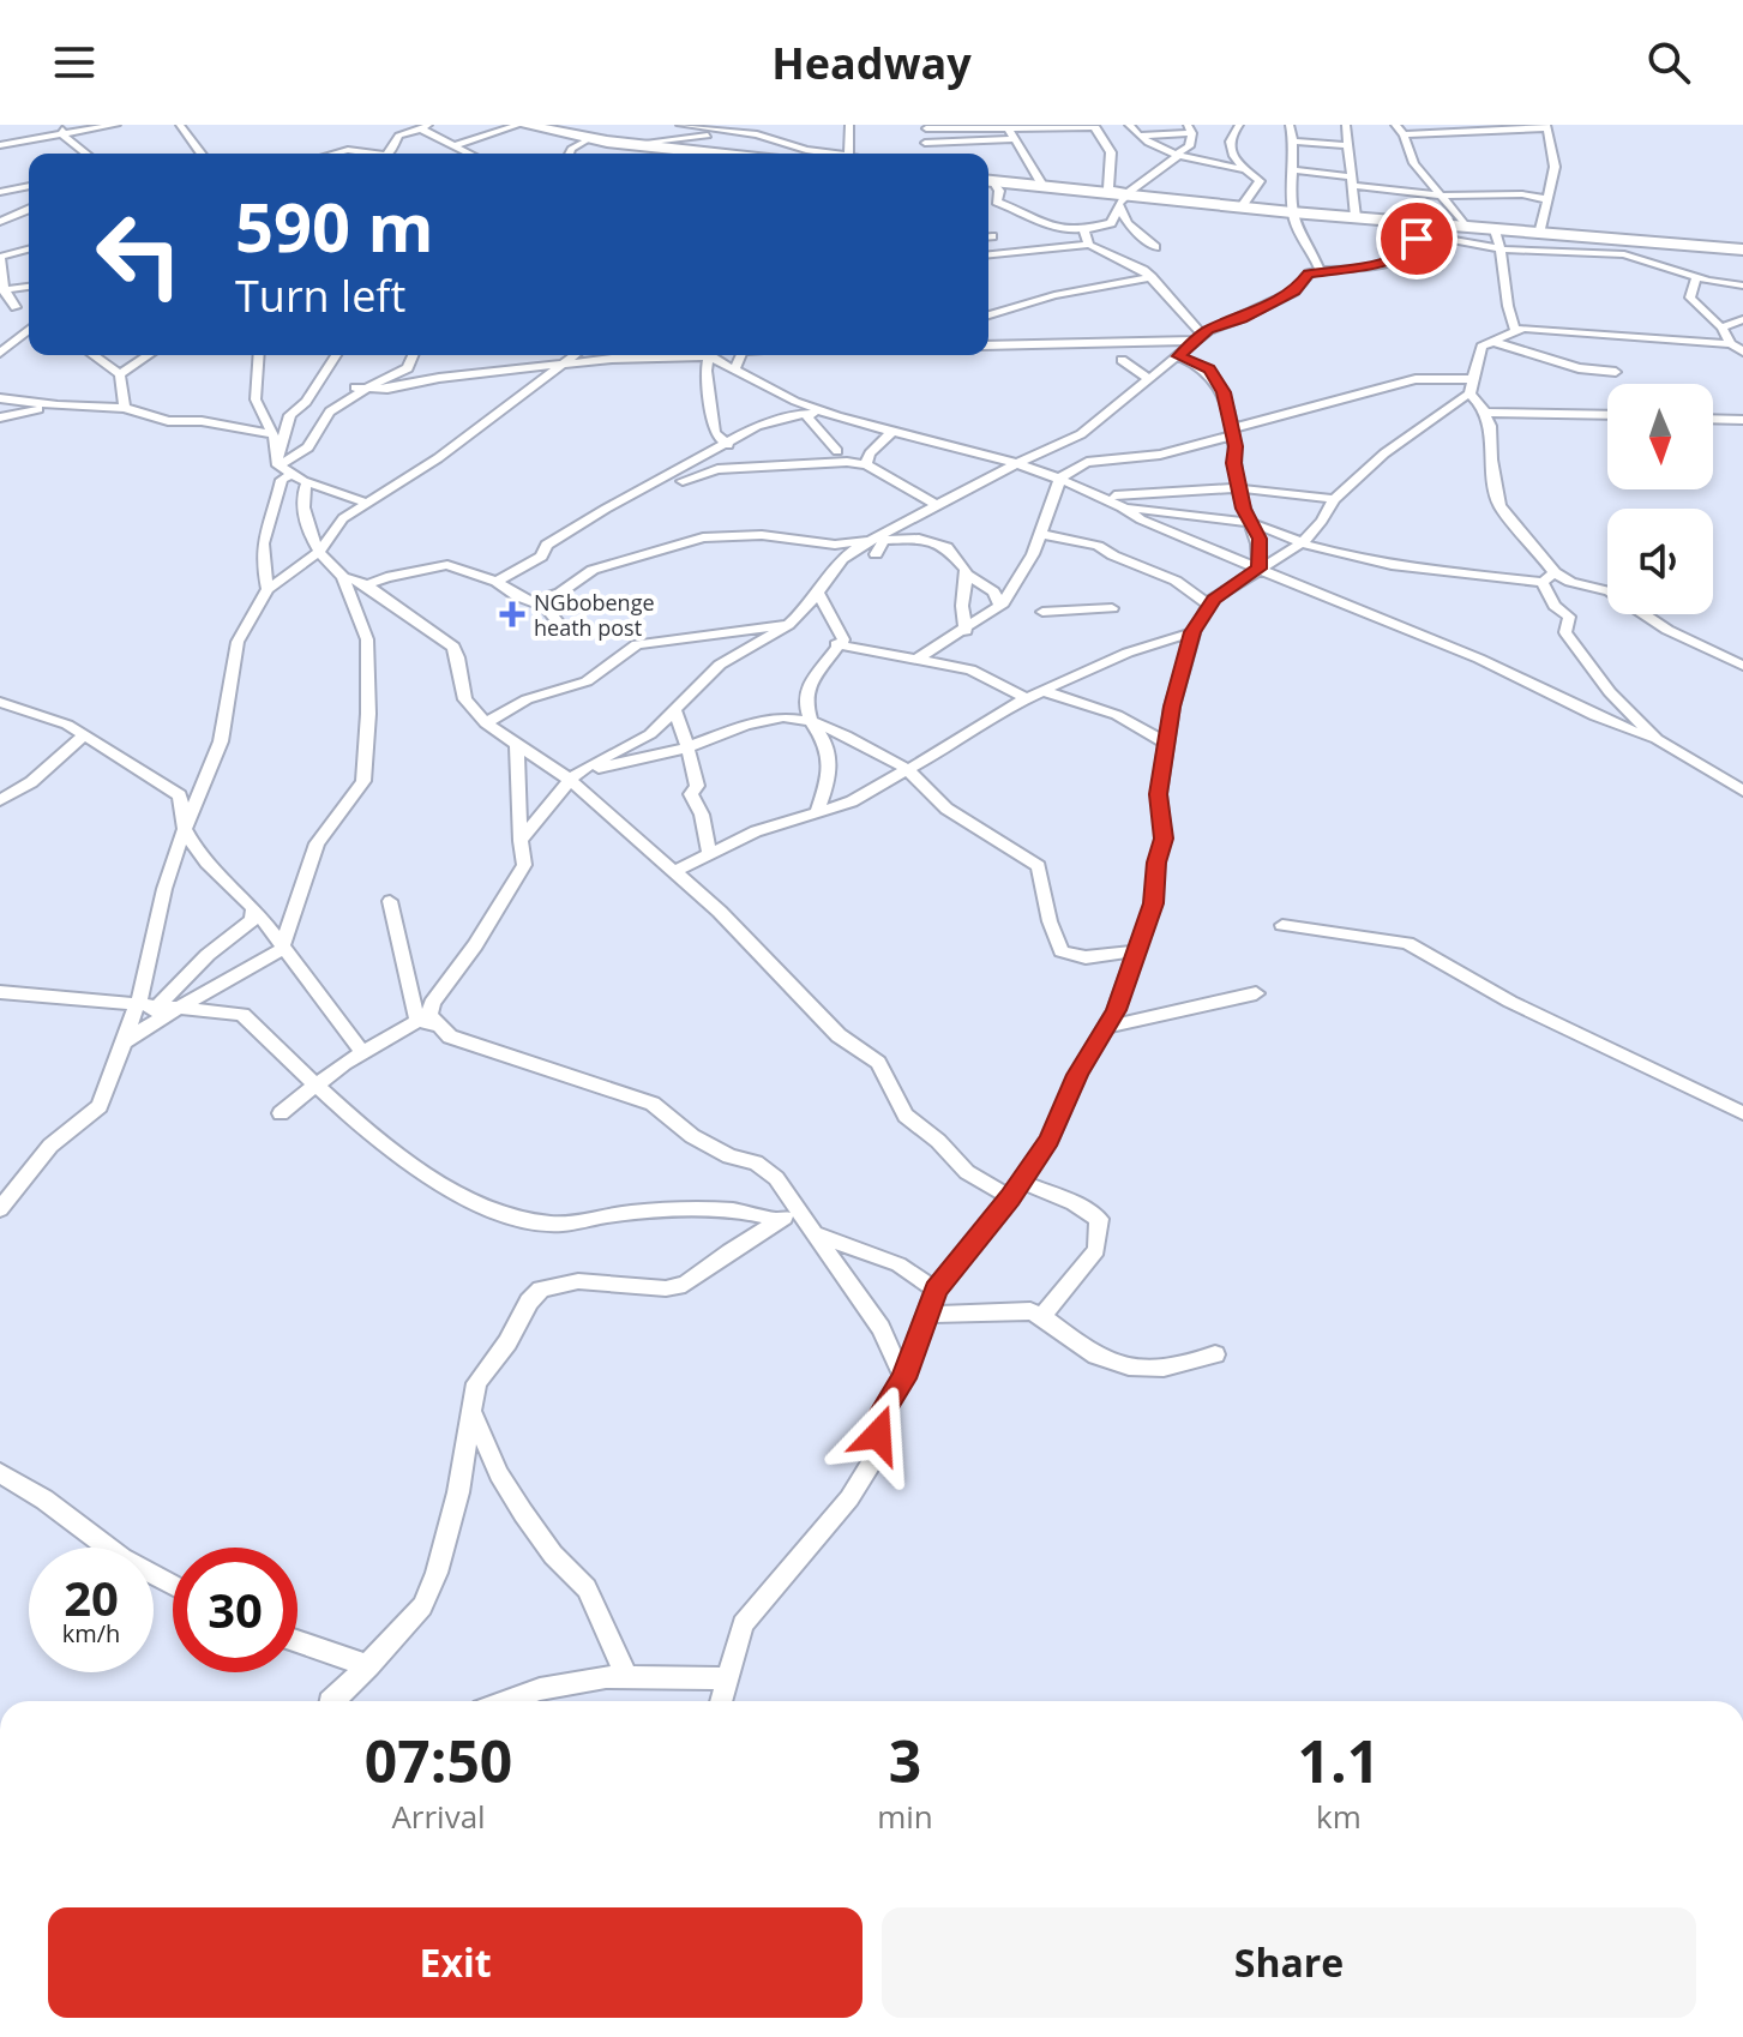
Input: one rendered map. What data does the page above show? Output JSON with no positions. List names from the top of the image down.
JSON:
{
  "places": {
    "health": ["NGbobenge heath post"]
  },
  "north": "bottom",
  "page": {
    "header": "Headway",
    "turn": ["590 m", "Turn left"],
    "speed": "20 km/h",
    "limit": "30",
    "eta": [
      "07:50",
      "Arrival",
      "3",
      "min",
      "1.1",
      "km"
    ],
    "buttons": ["Exit", "Share"]
  }
}
